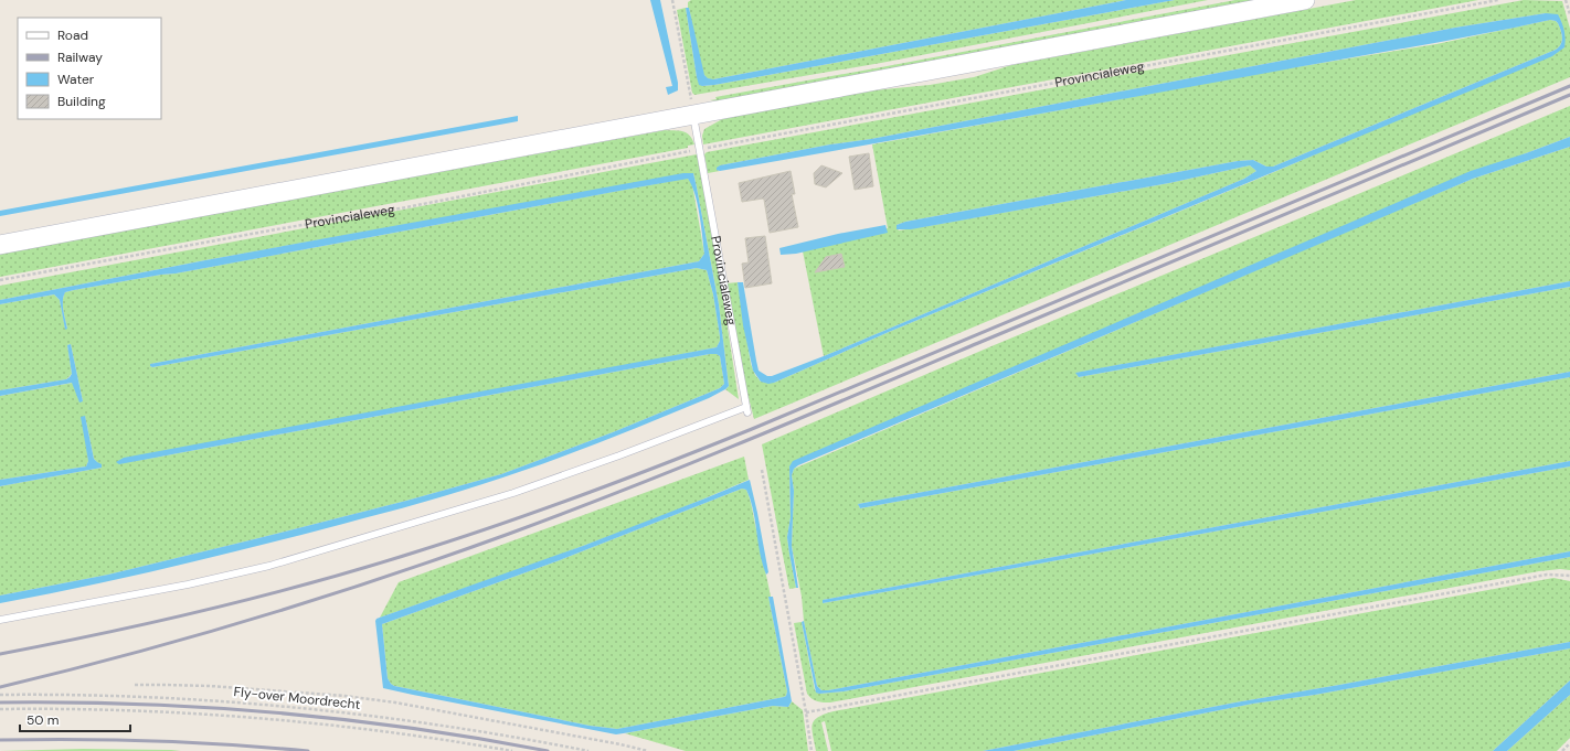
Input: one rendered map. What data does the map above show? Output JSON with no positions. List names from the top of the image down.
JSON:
{
  "streets": {
    "lane": ["Provincialeweg"],
    "path": ["Fly-over Moordrecht"]
  },
  "legend": [
    "Road",
    "Railway",
    "Water",
    "Building"
  ],
  "scale_bar": "50 m"
}
